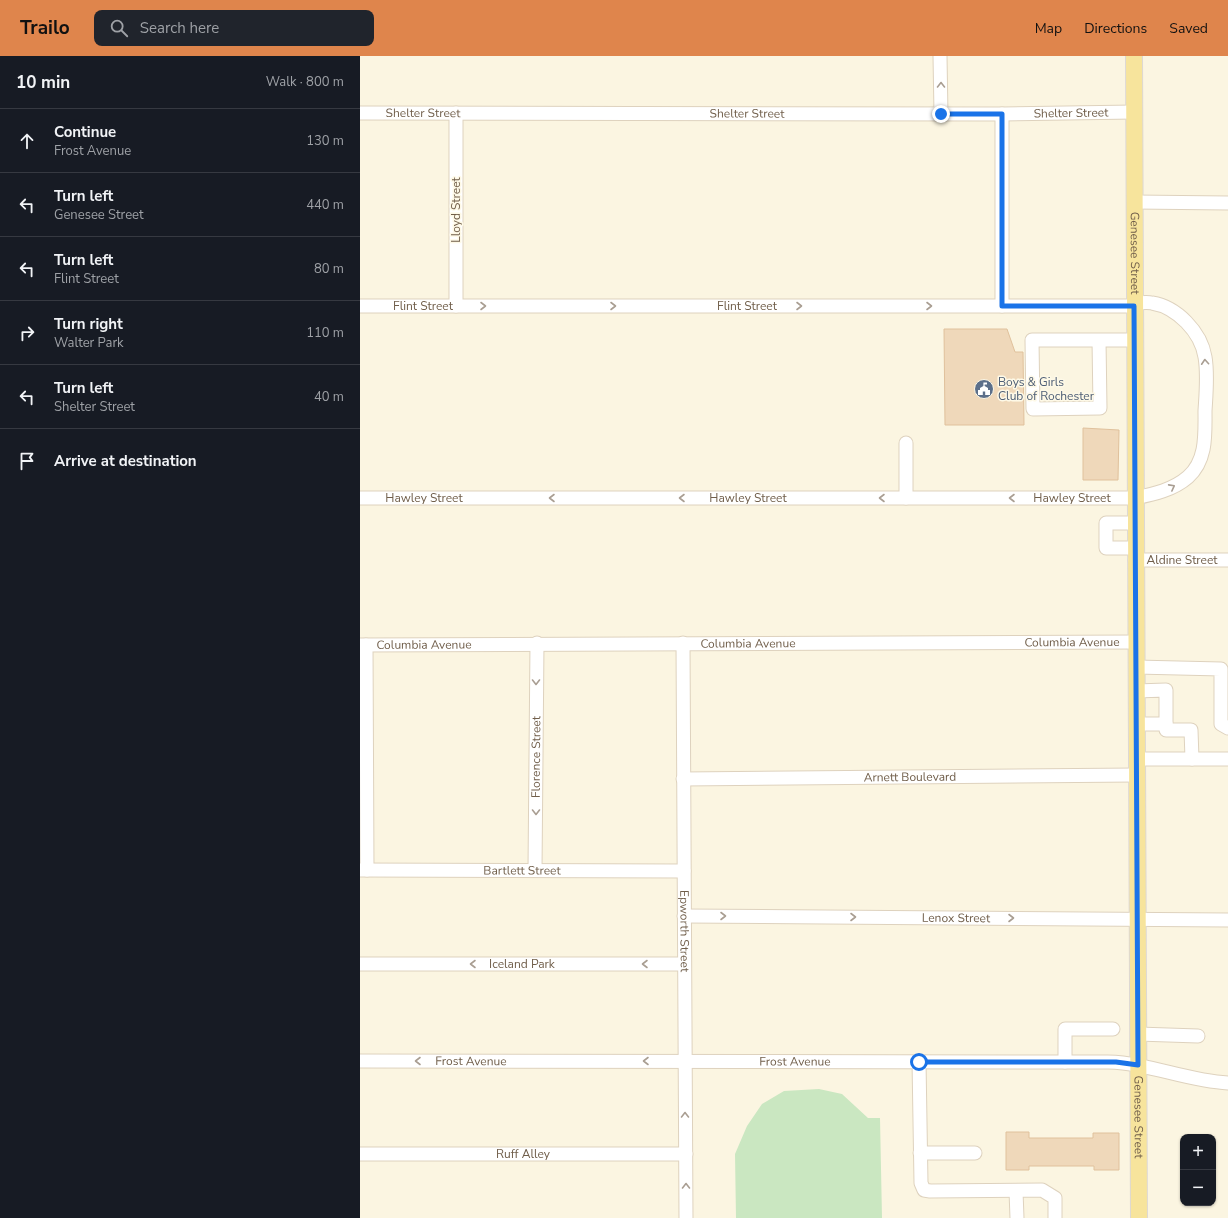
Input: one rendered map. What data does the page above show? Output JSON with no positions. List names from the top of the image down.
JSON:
{
  "streets": {
    "main road": ["Genesee Street"],
    "street": [
      "Shelter Street",
      "Lloyd Street",
      "Flint Street",
      "Hawley Street",
      "Aldine Street",
      "Columbia Avenue",
      "Florence Street",
      "Arnett Boulevard",
      "Bartlett Street",
      "Lenox Street",
      "Epworth Street",
      "Iceland Park",
      "Frost Avenue",
      "Ruff Alley"
    ]
  },
  "crossings": [
    ["Shelter Street", "Lloyd Street"],
    ["Shelter Street", "Genesee Street"],
    ["Lloyd Street", "Flint Street"],
    ["Genesee Street", "Flint Street"],
    ["Genesee Street", "Hawley Street"],
    ["Genesee Street", "Aldine Street"],
    ["Genesee Street", "Columbia Avenue"],
    ["Genesee Street", "Arnett Boulevard"],
    ["Genesee Street", "Lenox Street"],
    ["Genesee Street", "Frost Avenue"],
    ["Flint Street", "Hawley Street"],
    ["Columbia Avenue", "Florence Street"],
    ["Columbia Avenue", "Epworth Street"],
    ["Florence Street", "Bartlett Street"],
    ["Arnett Boulevard", "Epworth Street"],
    ["Bartlett Street", "Epworth Street"],
    ["Lenox Street", "Epworth Street"],
    ["Epworth Street", "Iceland Park"],
    ["Epworth Street", "Frost Avenue"],
    ["Epworth Street", "Ruff Alley"]
  ],
  "one_way": [
    "Flint Street",
    "Florence Street",
    "Lenox Street",
    "Iceland Park",
    "Frost Avenue"
  ],
  "places": {
    "public building": ["Boys & Girls Club of Rochester"]
  },
  "page": {
    "header": "Trailo",
    "search": "Search here",
    "nav": ["Map", "Directions", "Saved"],
    "heading": ["10 min", "Walk · 800 m"],
    "list": [
      ["Continue", "Frost Avenue", "130 m"],
      ["Turn left", "Genesee Street", "440 m"],
      ["Turn left", "Flint Street", "80 m"],
      ["Turn right", "Walter Park", "110 m"],
      ["Turn left", "Shelter Street", "40 m"],
      "Arrive at destination"
    ],
    "map_buttons": ["+", "−"]
  }
}
